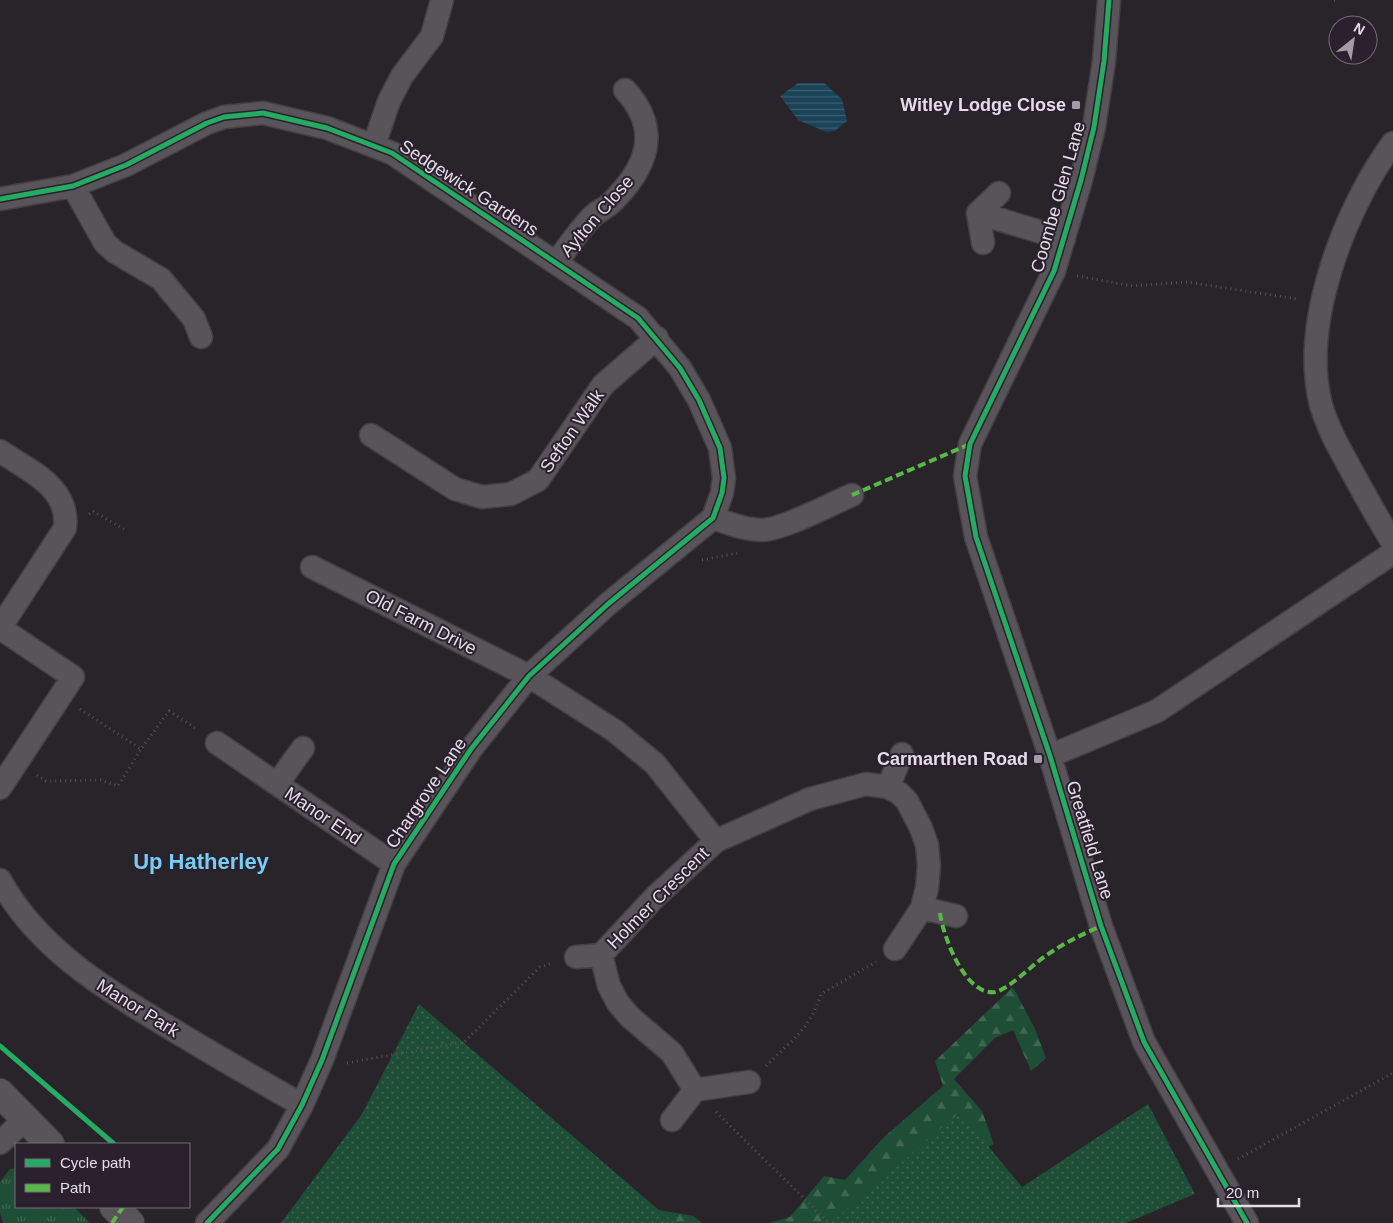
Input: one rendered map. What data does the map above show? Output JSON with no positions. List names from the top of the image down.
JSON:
{
  "streets": {
    "street": [
      "Sedgewick Gardens",
      "Coombe Glen Lane",
      "Aylton Close",
      "Sefton Walk",
      "Old Farm Drive",
      "Chargrove Lane",
      "Manor End",
      "Greatfield Lane",
      "Holmer Crescent",
      "Manor Park"
    ]
  },
  "crossings": [
    ["Sedgewick Gardens", "Aylton Close"],
    ["Sedgewick Gardens", "Sefton Walk"],
    ["Sedgewick Gardens", "Chargrove Lane"],
    ["Coombe Glen Lane", "Greatfield Lane"],
    ["Old Farm Drive", "Chargrove Lane"],
    ["Old Farm Drive", "Holmer Crescent"],
    ["Chargrove Lane", "Manor End"],
    ["Chargrove Lane", "Holmer Crescent"],
    ["Chargrove Lane", "Manor Park"]
  ],
  "districts": ["Up Hatherley"],
  "places": {
    "transit": ["Witley Lodge Close", "Carmarthen Road"]
  },
  "legend": ["Cycle path", "Path"],
  "scale_bar": "20 m",
  "north": "top right"
}
